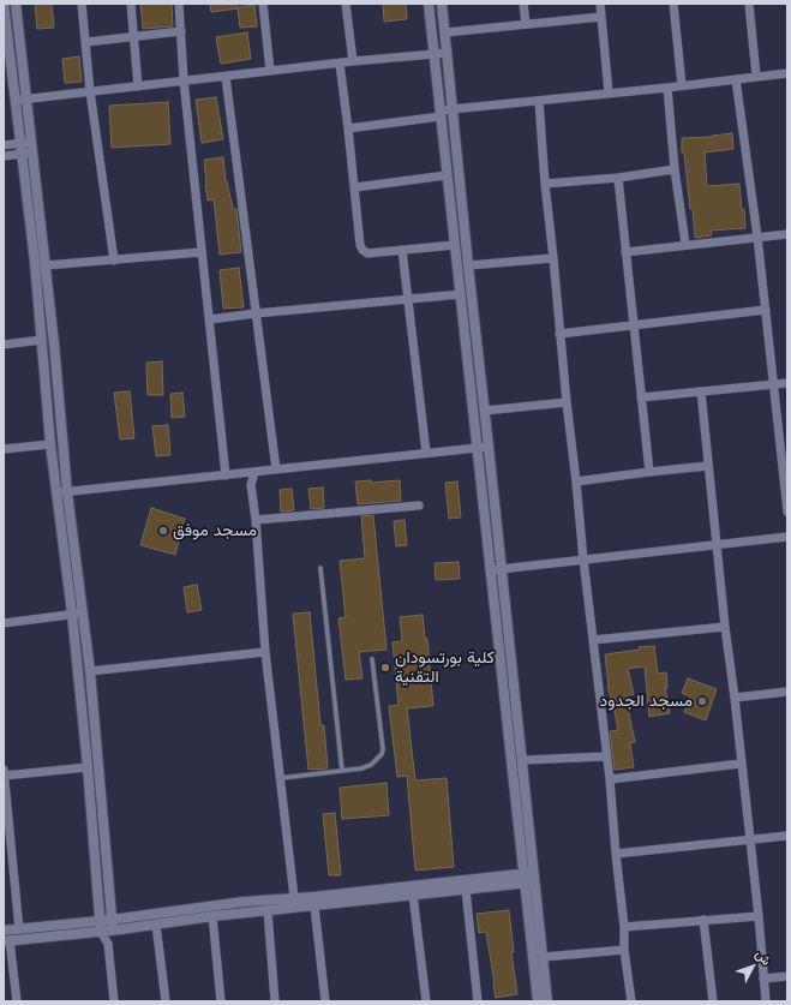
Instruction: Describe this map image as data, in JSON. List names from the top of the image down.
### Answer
{
  "places": ["مسجد موفق", "كلية بورتسودان التقنية", "مسجد الجدود"],
  "north": "top right"
}
